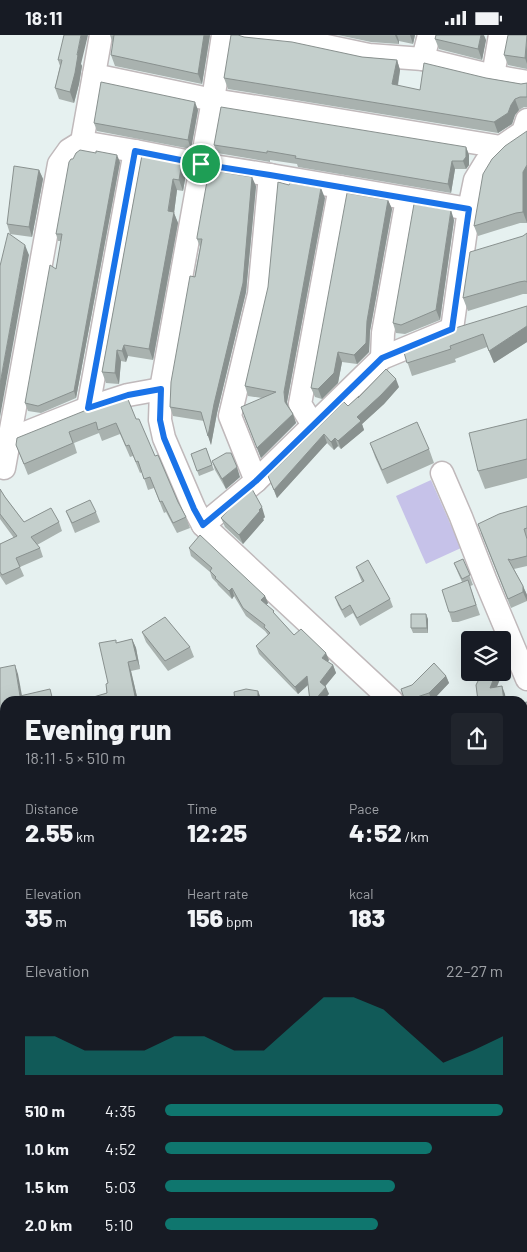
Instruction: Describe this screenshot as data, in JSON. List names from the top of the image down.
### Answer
{
  "page": {
    "status": "18:11",
    "heading": ["Evening run", "18:11 · 5 × 510 m"],
    "stats": [
      ["Distance", "2.55 km"],
      ["Time", "12:25"],
      ["Pace", "4:52 /km"],
      ["Elevation", "35 m"],
      ["Heart rate", "156 bpm"],
      ["kcal", "183"]
    ],
    "chart": ["Elevation", "22–27 m"],
    "list": [
      {
        "name": "510 m",
        "note": "4:35"
      },
      {
        "name": "1.0 km",
        "note": "4:52"
      },
      {
        "name": "1.5 km",
        "note": "5:03"
      },
      {
        "name": "2.0 km",
        "note": "5:10"
      }
    ]
  }
}
